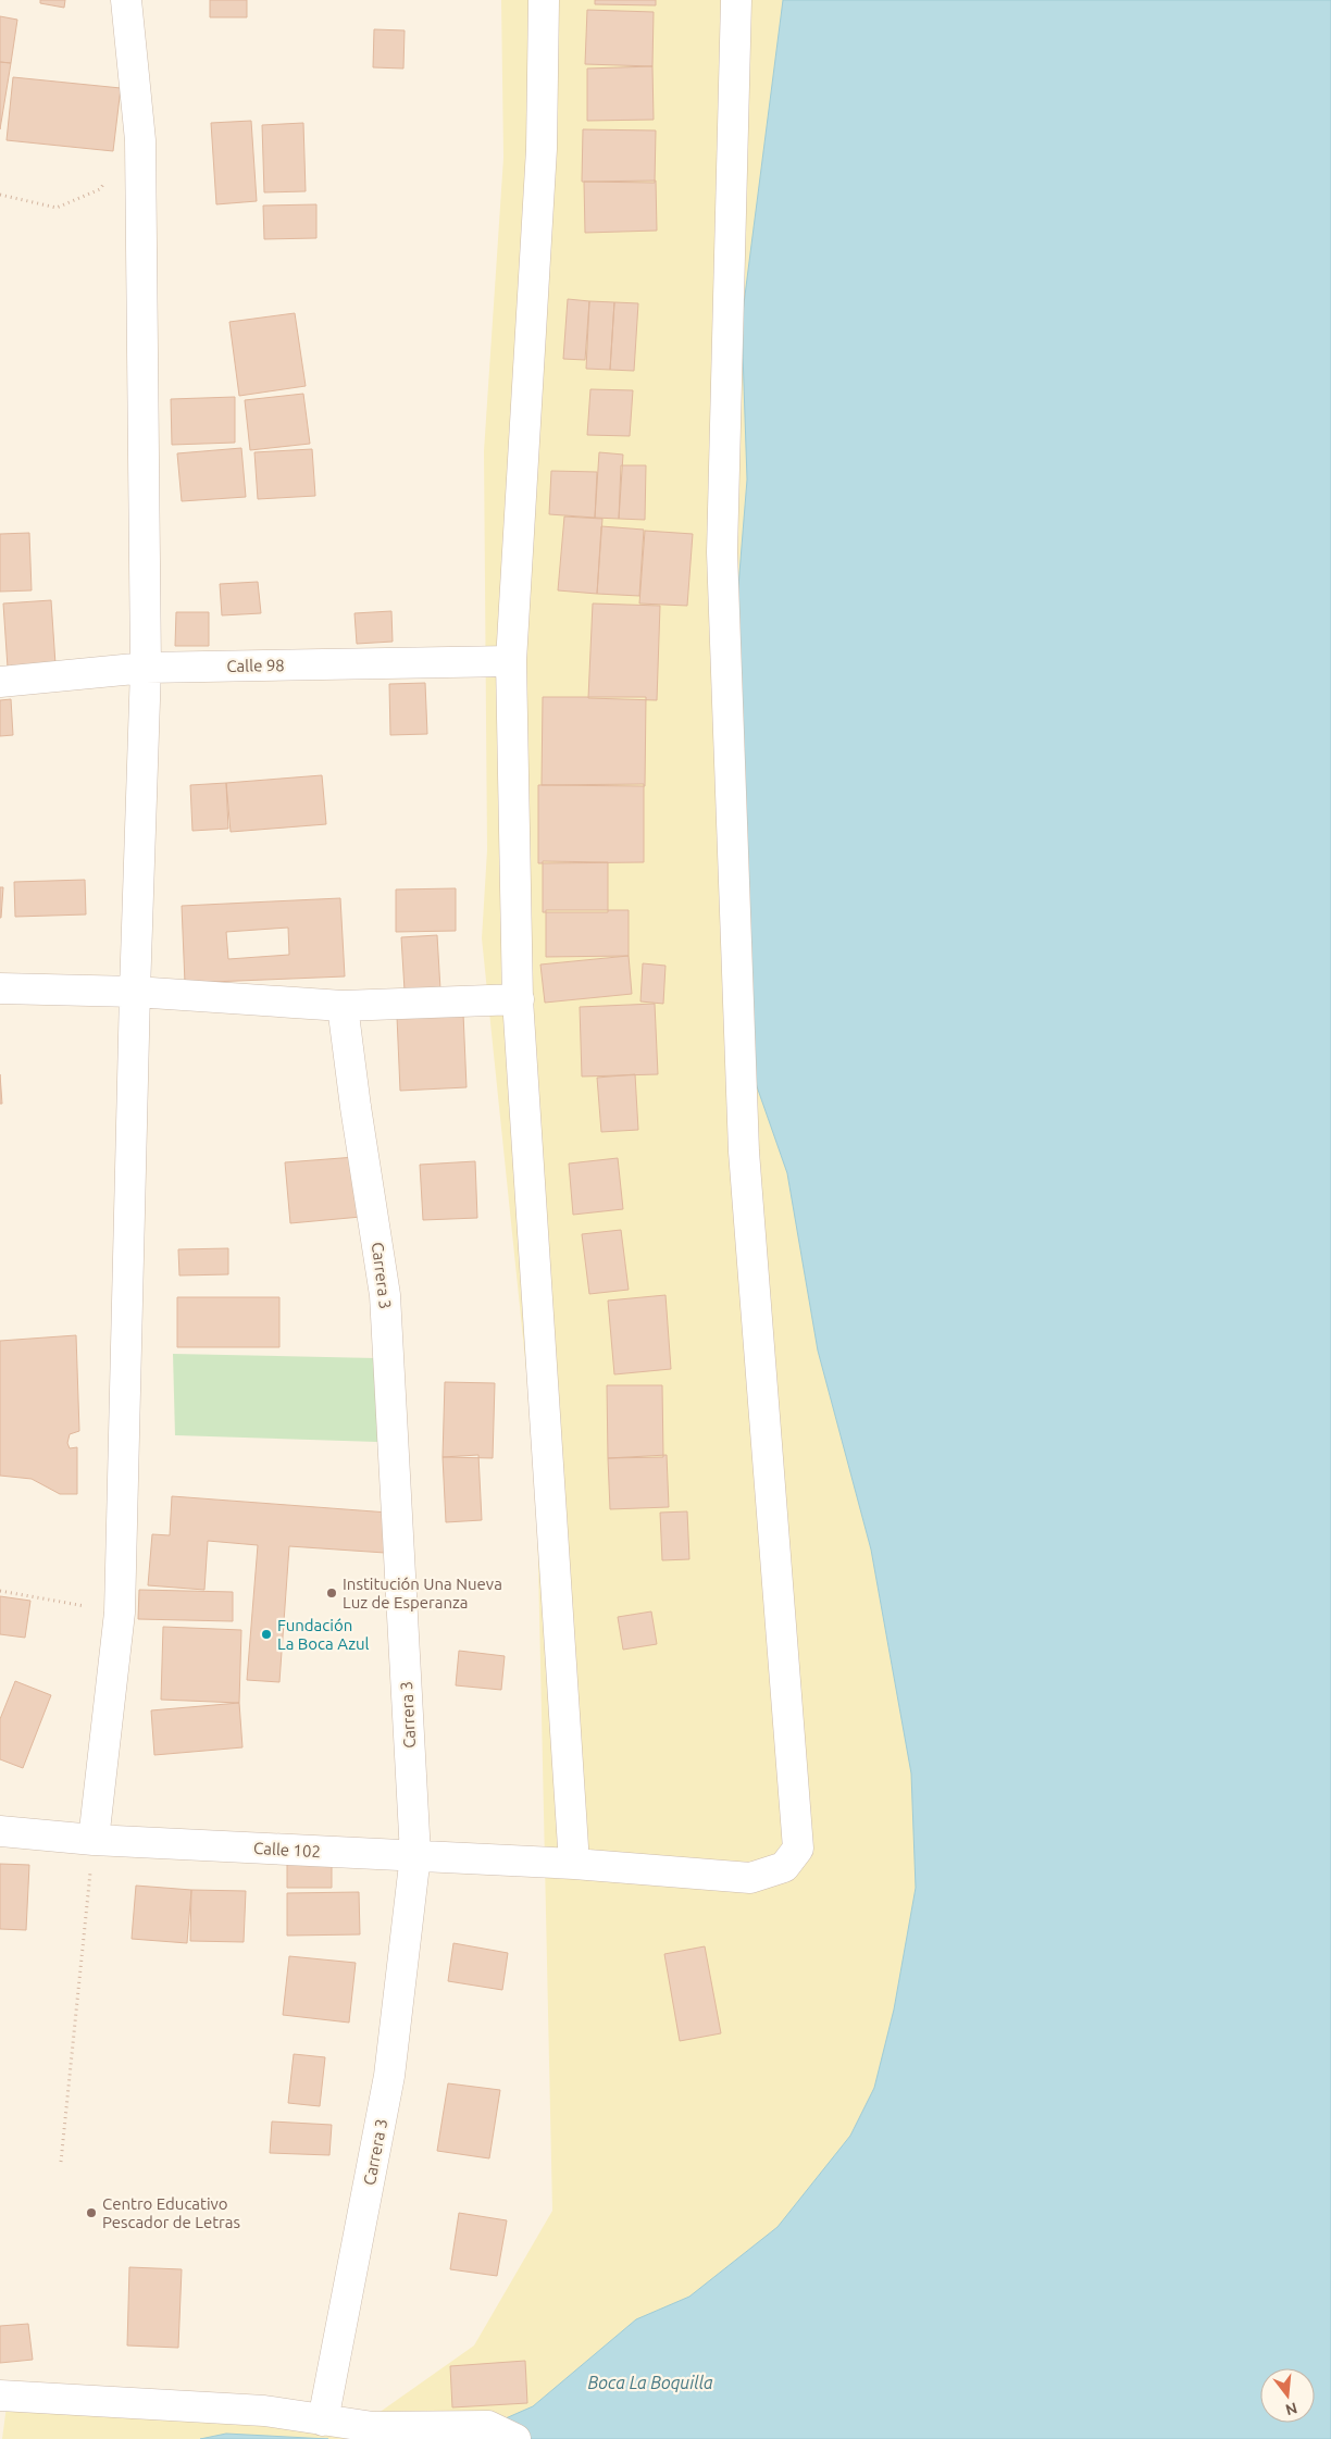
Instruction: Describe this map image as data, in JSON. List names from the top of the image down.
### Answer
{
  "streets": {
    "street": ["Calle 98", "Carrera 3", "Calle 102"]
  },
  "crossings": [
    ["Carrera 3", "Calle 102"]
  ],
  "water": ["Boca La Boquilla"],
  "places": ["Institución Una Nueva Luz de Esperanza", "Fundación La Boca Azul", "Centro Educativo Pescador de Letras"],
  "north": "bottom"
}
